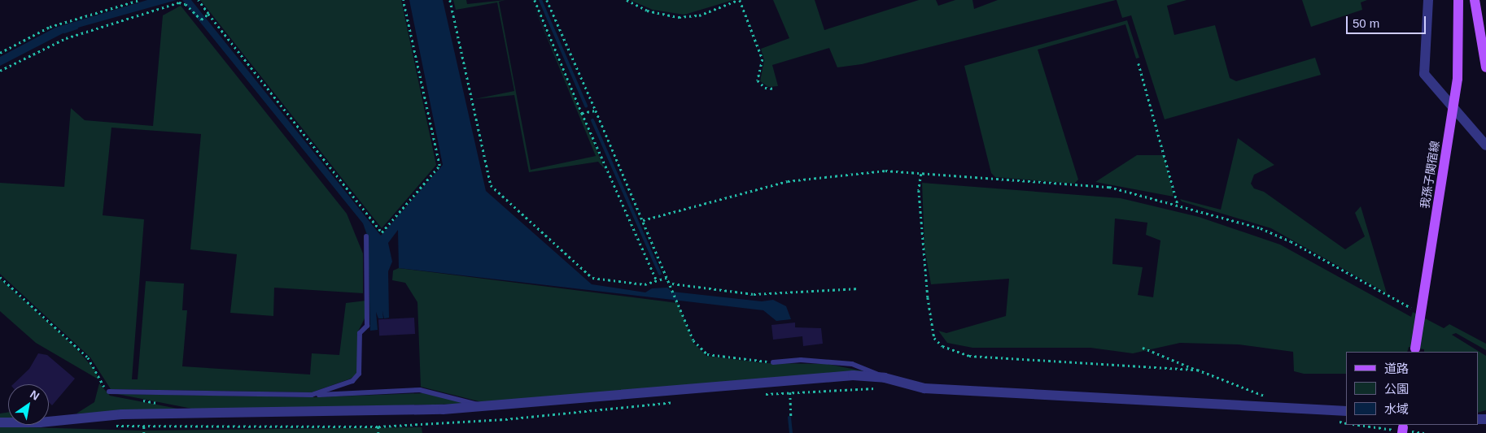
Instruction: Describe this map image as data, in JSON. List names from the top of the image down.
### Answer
{
  "streets": {
    "main road": ["我孫子関宿線"]
  },
  "legend": ["道路", "公園", "水域"],
  "scale_bar": "50 m",
  "north": "top right"
}
